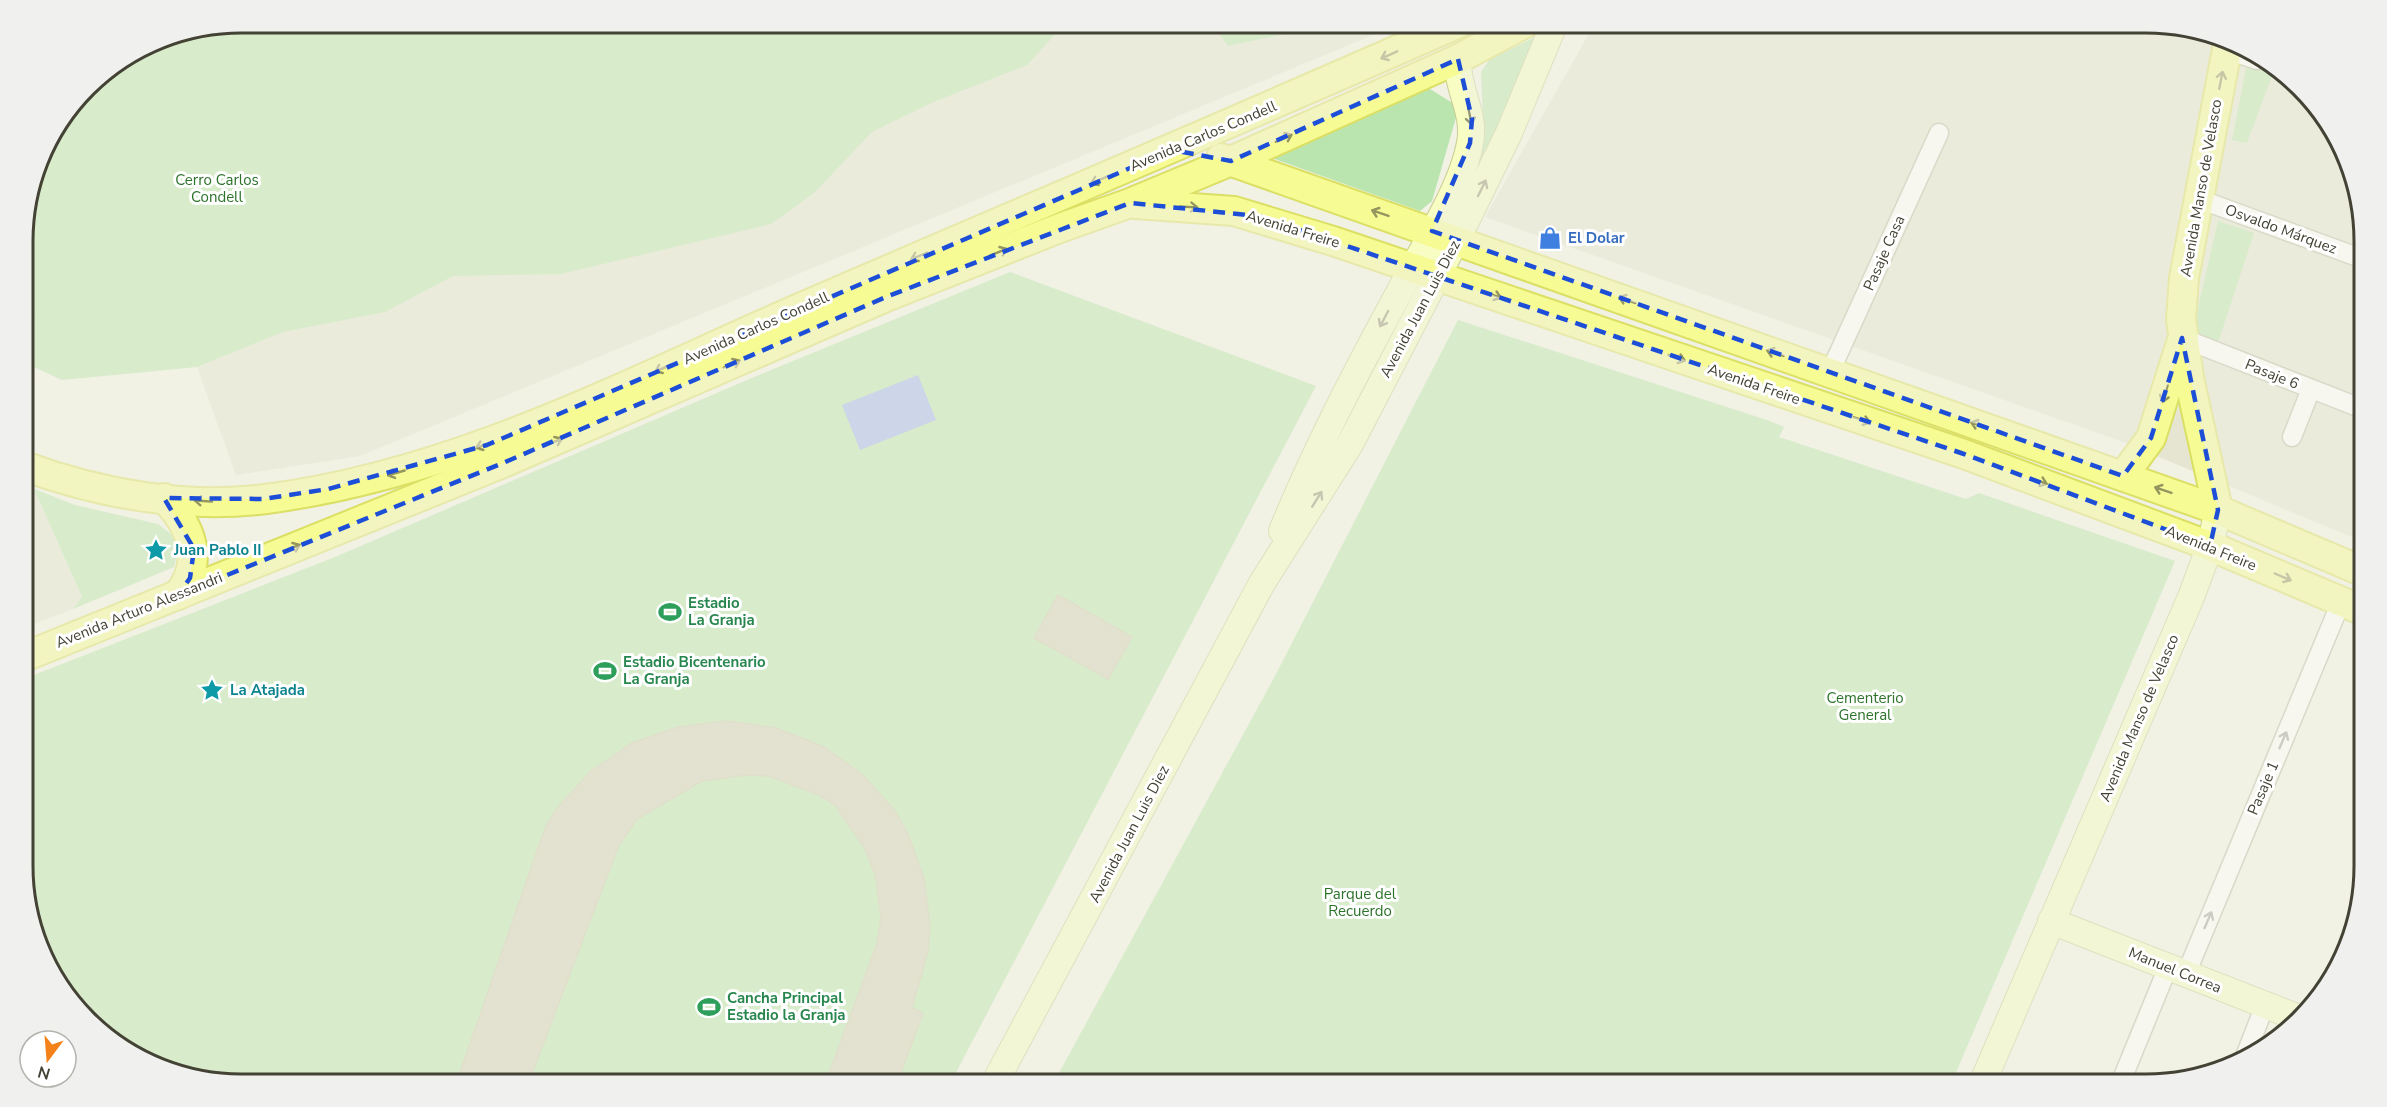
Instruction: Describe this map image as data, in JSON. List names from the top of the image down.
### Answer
{
  "streets": {
    "main road": [
      "Avenida Carlos Condell",
      "Avenida Manso de Velasco",
      "Avenida Freire",
      "Avenida Juan Luis Diez",
      "Avenida Arturo Alessandri",
      "Manuel Correa"
    ],
    "street": [
      "Osvaldo Márquez",
      "Pasaje Casa",
      "Pasaje 6",
      "Pasaje 1"
    ]
  },
  "crossings": [
    ["Avenida Carlos Condell", "Avenida Freire"],
    ["Avenida Carlos Condell", "Avenida Juan Luis Diez"],
    ["Avenida Carlos Condell", "Avenida Arturo Alessandri"],
    ["Avenida Manso de Velasco", "Avenida Freire"],
    ["Avenida Manso de Velasco", "Osvaldo Márquez"],
    ["Avenida Manso de Velasco", "Pasaje 6"],
    ["Avenida Manso de Velasco", "Manuel Correa"],
    ["Avenida Freire", "Avenida Juan Luis Diez"],
    ["Avenida Freire", "Pasaje 1"],
    ["Pasaje 1", "Manuel Correa"]
  ],
  "one_way": ["Avenida Arturo Alessandri", "Pasaje 1"],
  "parks": ["Cerro Carlos Condell", "Cementerio General", "Parque del Recuerdo"],
  "places": {
    "shop": ["El Dolar"],
    "place": ["Juan Pablo II", "La Atajada"],
    "sports": ["Estadio La Granja", "Estadio Bicentenario La Granja", "Cancha Principal Estadio la Granja"]
  },
  "north": "bottom"
}
